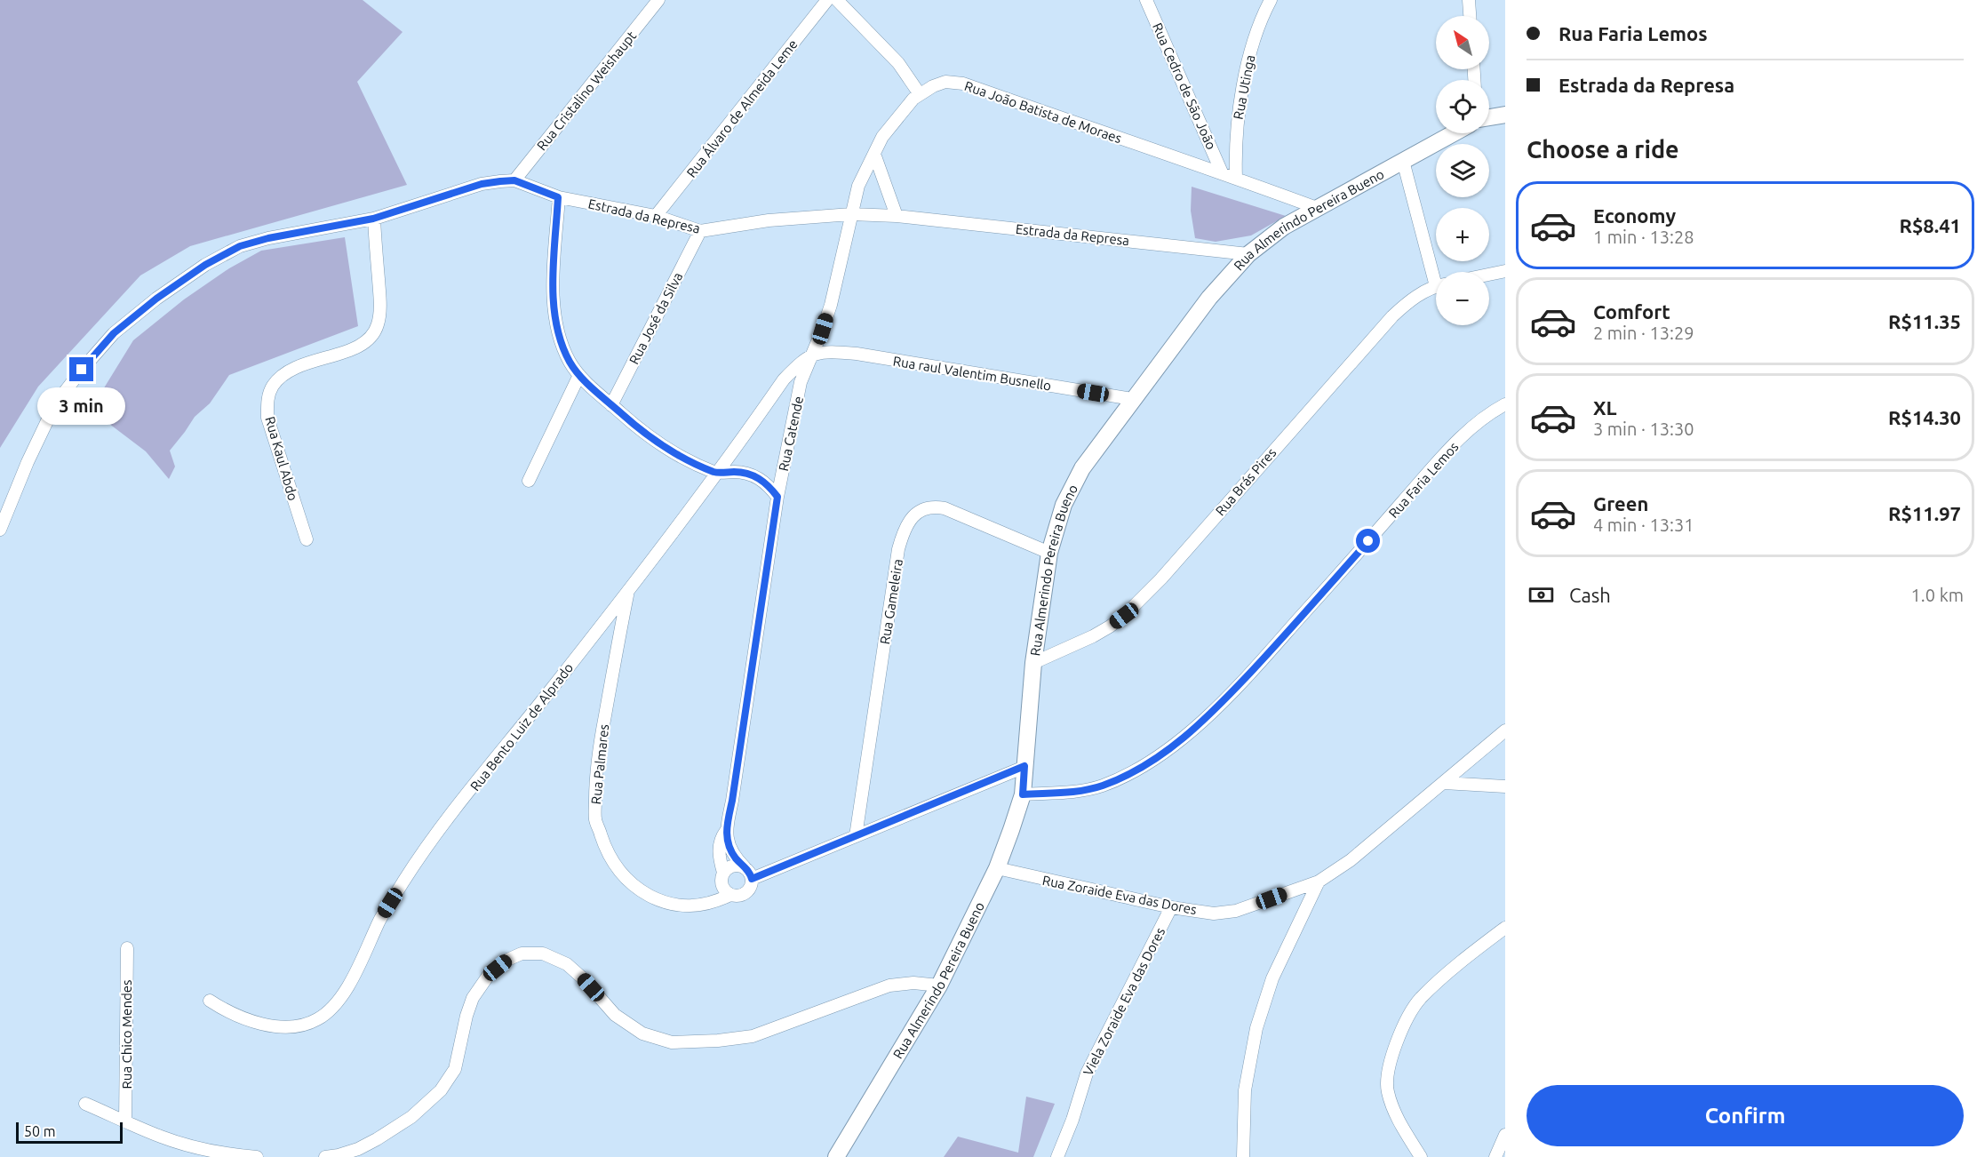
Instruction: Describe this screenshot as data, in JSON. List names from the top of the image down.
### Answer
{
  "streets": {
    "main road": ["Rua Almerindo Pereira Bueno"],
    "street": [
      "Rua Cedro de São João",
      "Rua Utinga",
      "Rua Cristalino Weishaupt",
      "Rua Álvaro de Almeida Leme",
      "Rua João Batista de Moraes",
      "Estrada da Represa",
      "Rua José da Silva",
      "Rua raul Valentim Busnello",
      "Rua Catende",
      "Rua Kaul Abdo",
      "Rua Faria Lemos",
      "Rua Brás Pires",
      "Rua Gameleira",
      "Rua Bento Luiz de Alprado",
      "Rua Palmares",
      "Rua Zoraide Eva das Dores",
      "Viela Zoraide Eva das Dores",
      "Rua Chico Mendes"
    ]
  },
  "crossings": [
    ["Rua Cedro de São João", "Rua João Batista de Moraes"],
    ["Rua Utinga", "Rua João Batista de Moraes"],
    ["Rua Cristalino Weishaupt", "Estrada da Represa"],
    ["Rua Álvaro de Almeida Leme", "Estrada da Represa"],
    ["Rua João Batista de Moraes", "Estrada da Represa"],
    ["Rua João Batista de Moraes", "Rua Almerindo Pereira Bueno"],
    ["Rua João Batista de Moraes", "Rua raul Valentim Busnello"],
    ["Rua João Batista de Moraes", "Rua Catende"],
    ["Rua João Batista de Moraes", "Rua Bento Luiz de Alprado"],
    ["Estrada da Represa", "Rua Almerindo Pereira Bueno"],
    ["Estrada da Represa", "Rua José da Silva"],
    ["Estrada da Represa", "Rua Kaul Abdo"],
    ["Rua Almerindo Pereira Bueno", "Rua raul Valentim Busnello"],
    ["Rua Almerindo Pereira Bueno", "Rua Faria Lemos"],
    ["Rua Almerindo Pereira Bueno", "Rua Brás Pires"],
    ["Rua Almerindo Pereira Bueno", "Rua Gameleira"],
    ["Rua Almerindo Pereira Bueno", "Rua Palmares"],
    ["Rua Almerindo Pereira Bueno", "Rua Zoraide Eva das Dores"],
    ["Rua raul Valentim Busnello", "Rua Catende"],
    ["Rua raul Valentim Busnello", "Rua Bento Luiz de Alprado"],
    ["Rua Catende", "Rua Bento Luiz de Alprado"],
    ["Rua Catende", "Rua Palmares"],
    ["Rua Gameleira", "Rua Palmares"],
    ["Rua Bento Luiz de Alprado", "Rua Palmares"],
    ["Rua Zoraide Eva das Dores", "Viela Zoraide Eva das Dores"]
  ],
  "scale_bar": "50 m",
  "north": "top left",
  "page": {
    "banner": ["Rua Faria Lemos", "Estrada da Represa"],
    "map_buttons": ["+", "−"],
    "heading": "Choose a ride",
    "list": [
      {
        "name": "Economy",
        "note": "1 min · 13:28",
        "value": "R$8.41"
      },
      {
        "name": "Comfort",
        "note": "2 min · 13:29",
        "value": "R$11.35"
      },
      {
        "name": "XL",
        "note": "3 min · 13:30",
        "value": "R$14.30"
      },
      {
        "name": "Green",
        "note": "4 min · 13:31",
        "value": "R$11.97"
      }
    ],
    "bubble": "3 min",
    "pay": ["Cash", "1.0 km"],
    "buttons": "Confirm",
    "scale": "50 m"
  }
}
